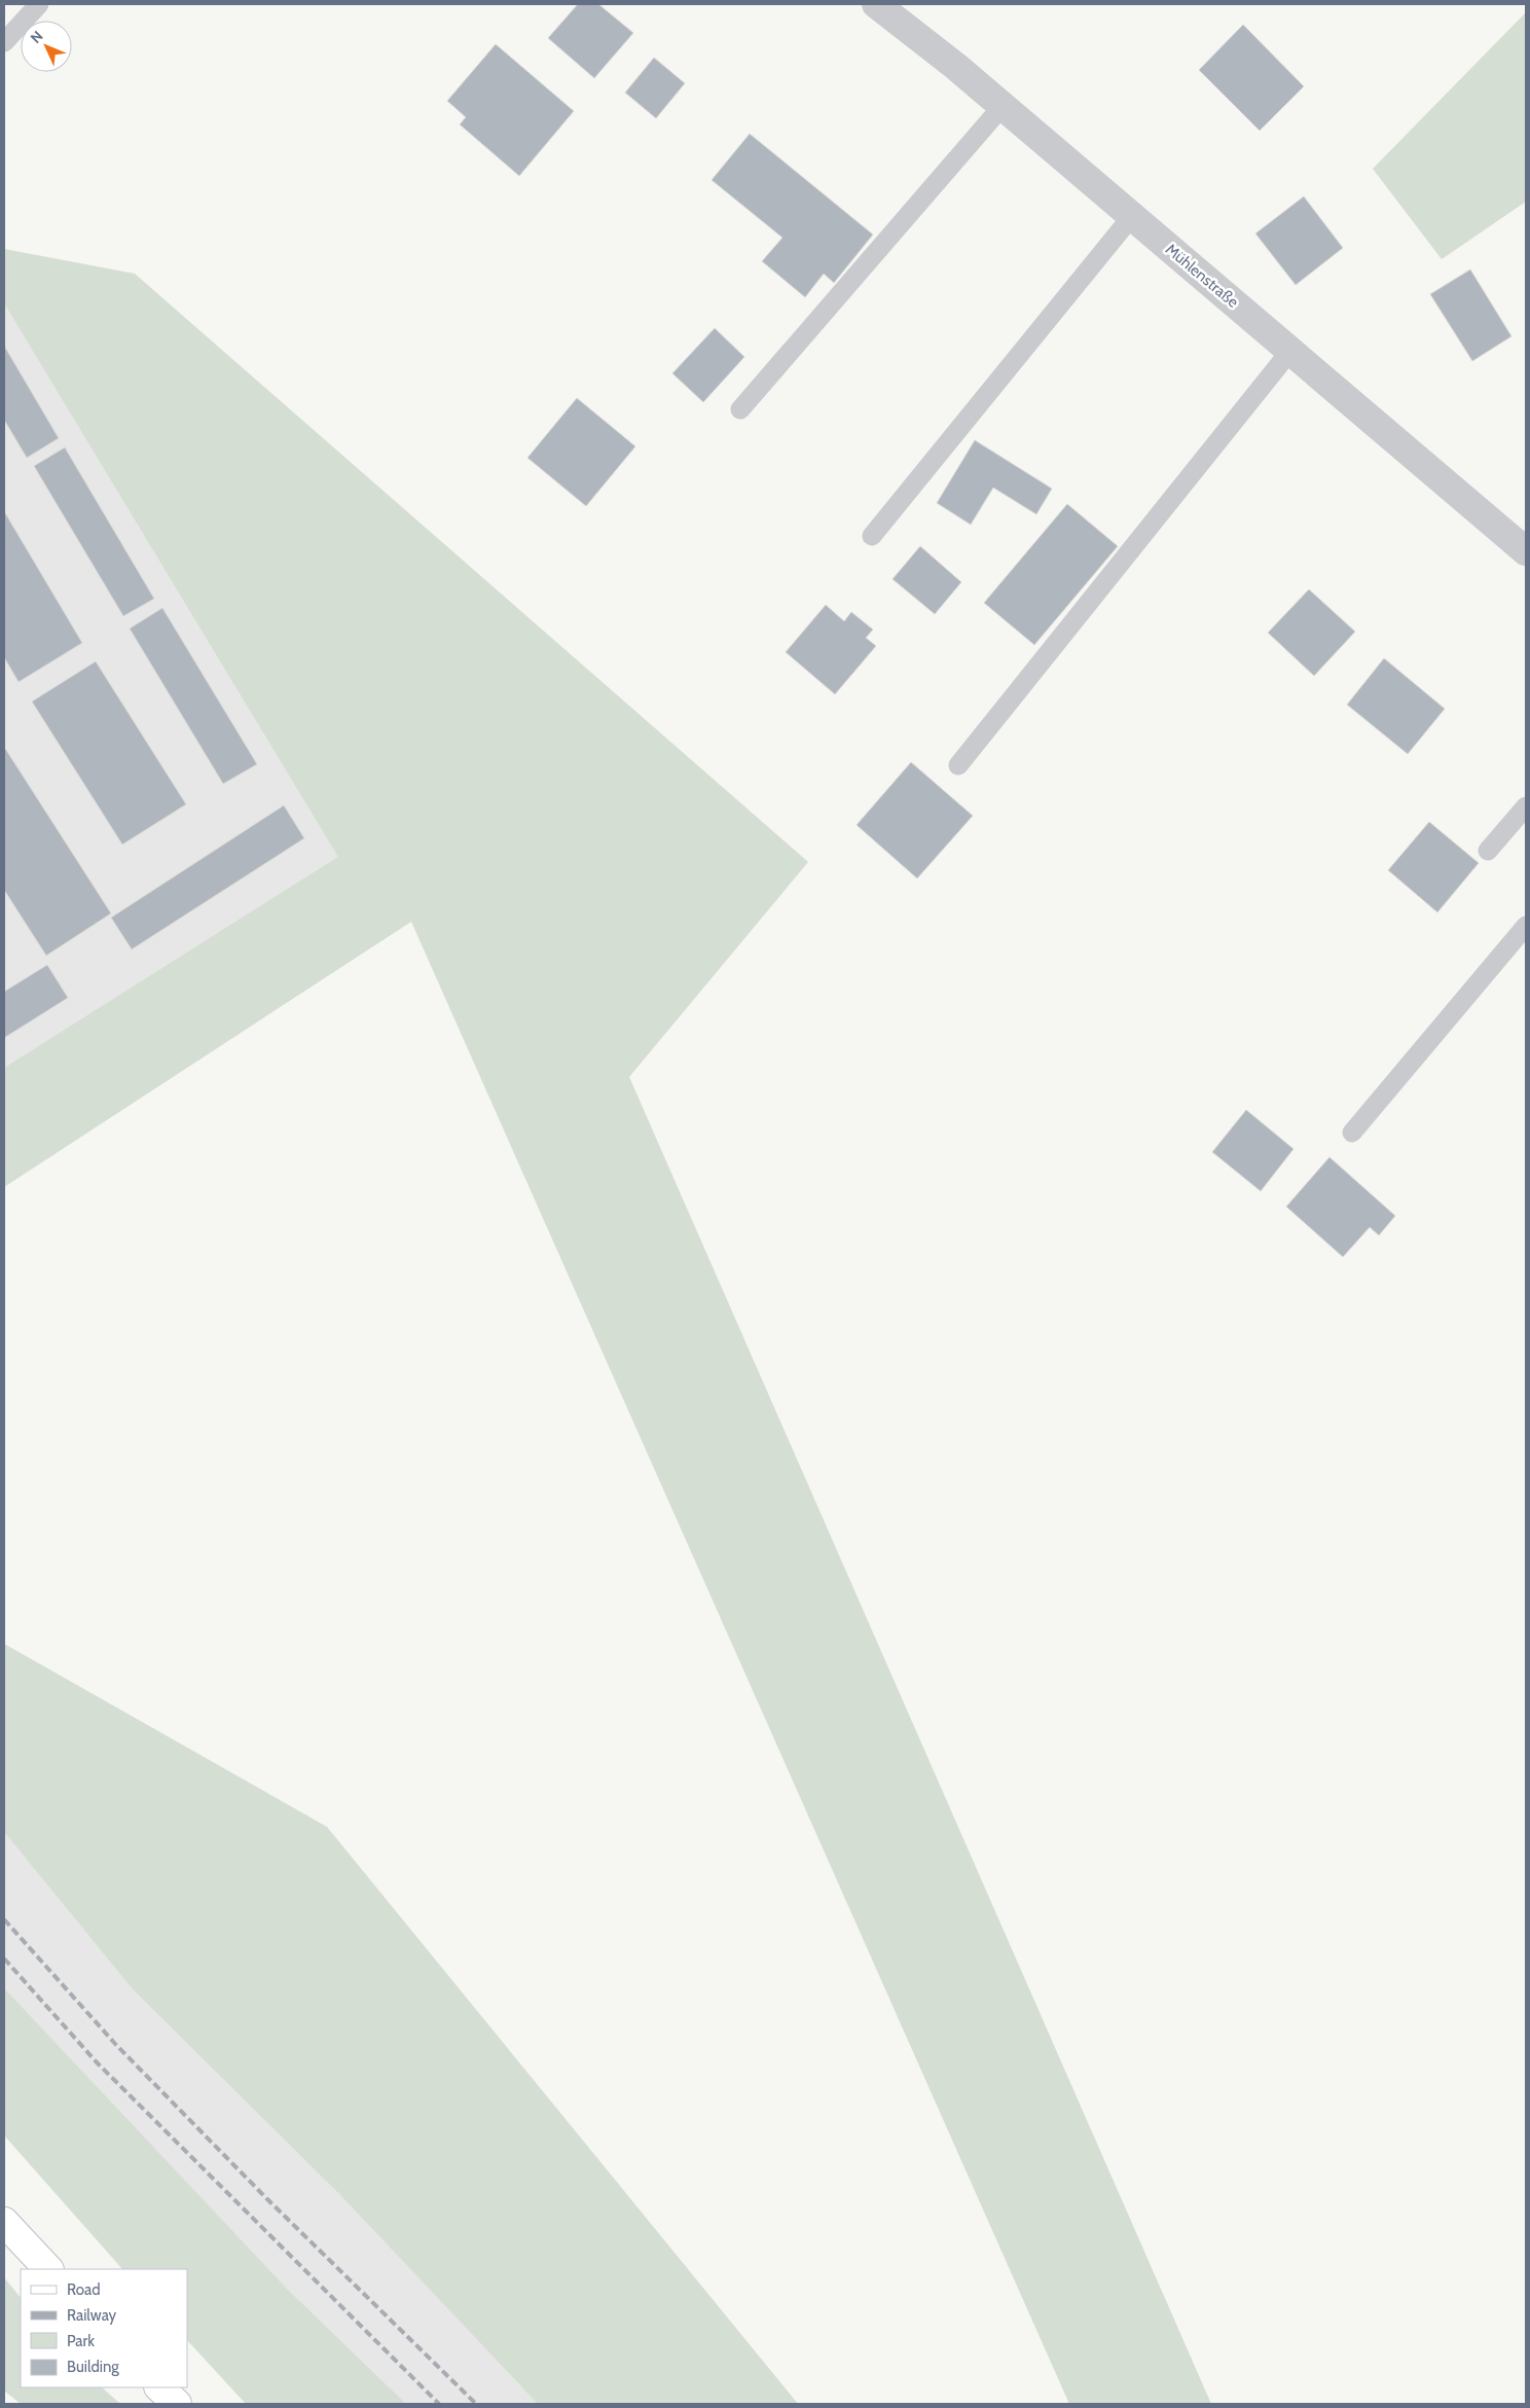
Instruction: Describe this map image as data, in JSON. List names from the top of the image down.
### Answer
{
  "streets": {
    "street": ["Mühlenstraße"]
  },
  "legend": [
    "Road",
    "Railway",
    "Park",
    "Building"
  ],
  "north": "top left"
}
